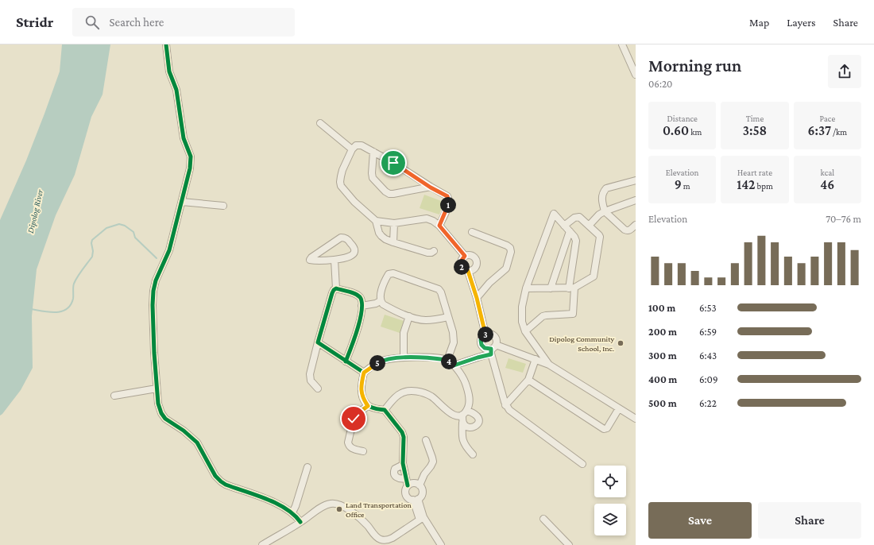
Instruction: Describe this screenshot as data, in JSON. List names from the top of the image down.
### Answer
{
  "water": ["Dipolog River"],
  "places": ["Dipolog Community School, Inc.", "Land Transportation Office"],
  "page": {
    "header": "Stridr",
    "search": "Search here",
    "nav": ["Map", "Layers", "Share"],
    "heading": ["Morning run", "06:20"],
    "stats": [
      ["Distance", "0.60 km"],
      ["Time", "3:58"],
      ["Pace", "6:37 /km"],
      ["Elevation", "9 m"],
      ["Heart rate", "142 bpm"],
      ["kcal", "46"]
    ],
    "pins": [
      "1",
      "2",
      "3",
      "4",
      "5"
    ],
    "chart": ["Elevation", "70–76 m"],
    "list": [
      {
        "name": "100 m",
        "note": "6:53"
      },
      {
        "name": "200 m",
        "note": "6:59"
      },
      {
        "name": "300 m",
        "note": "6:43"
      },
      {
        "name": "400 m",
        "note": "6:09"
      },
      {
        "name": "500 m",
        "note": "6:22"
      }
    ],
    "buttons": ["Save", "Share"]
  }
}
